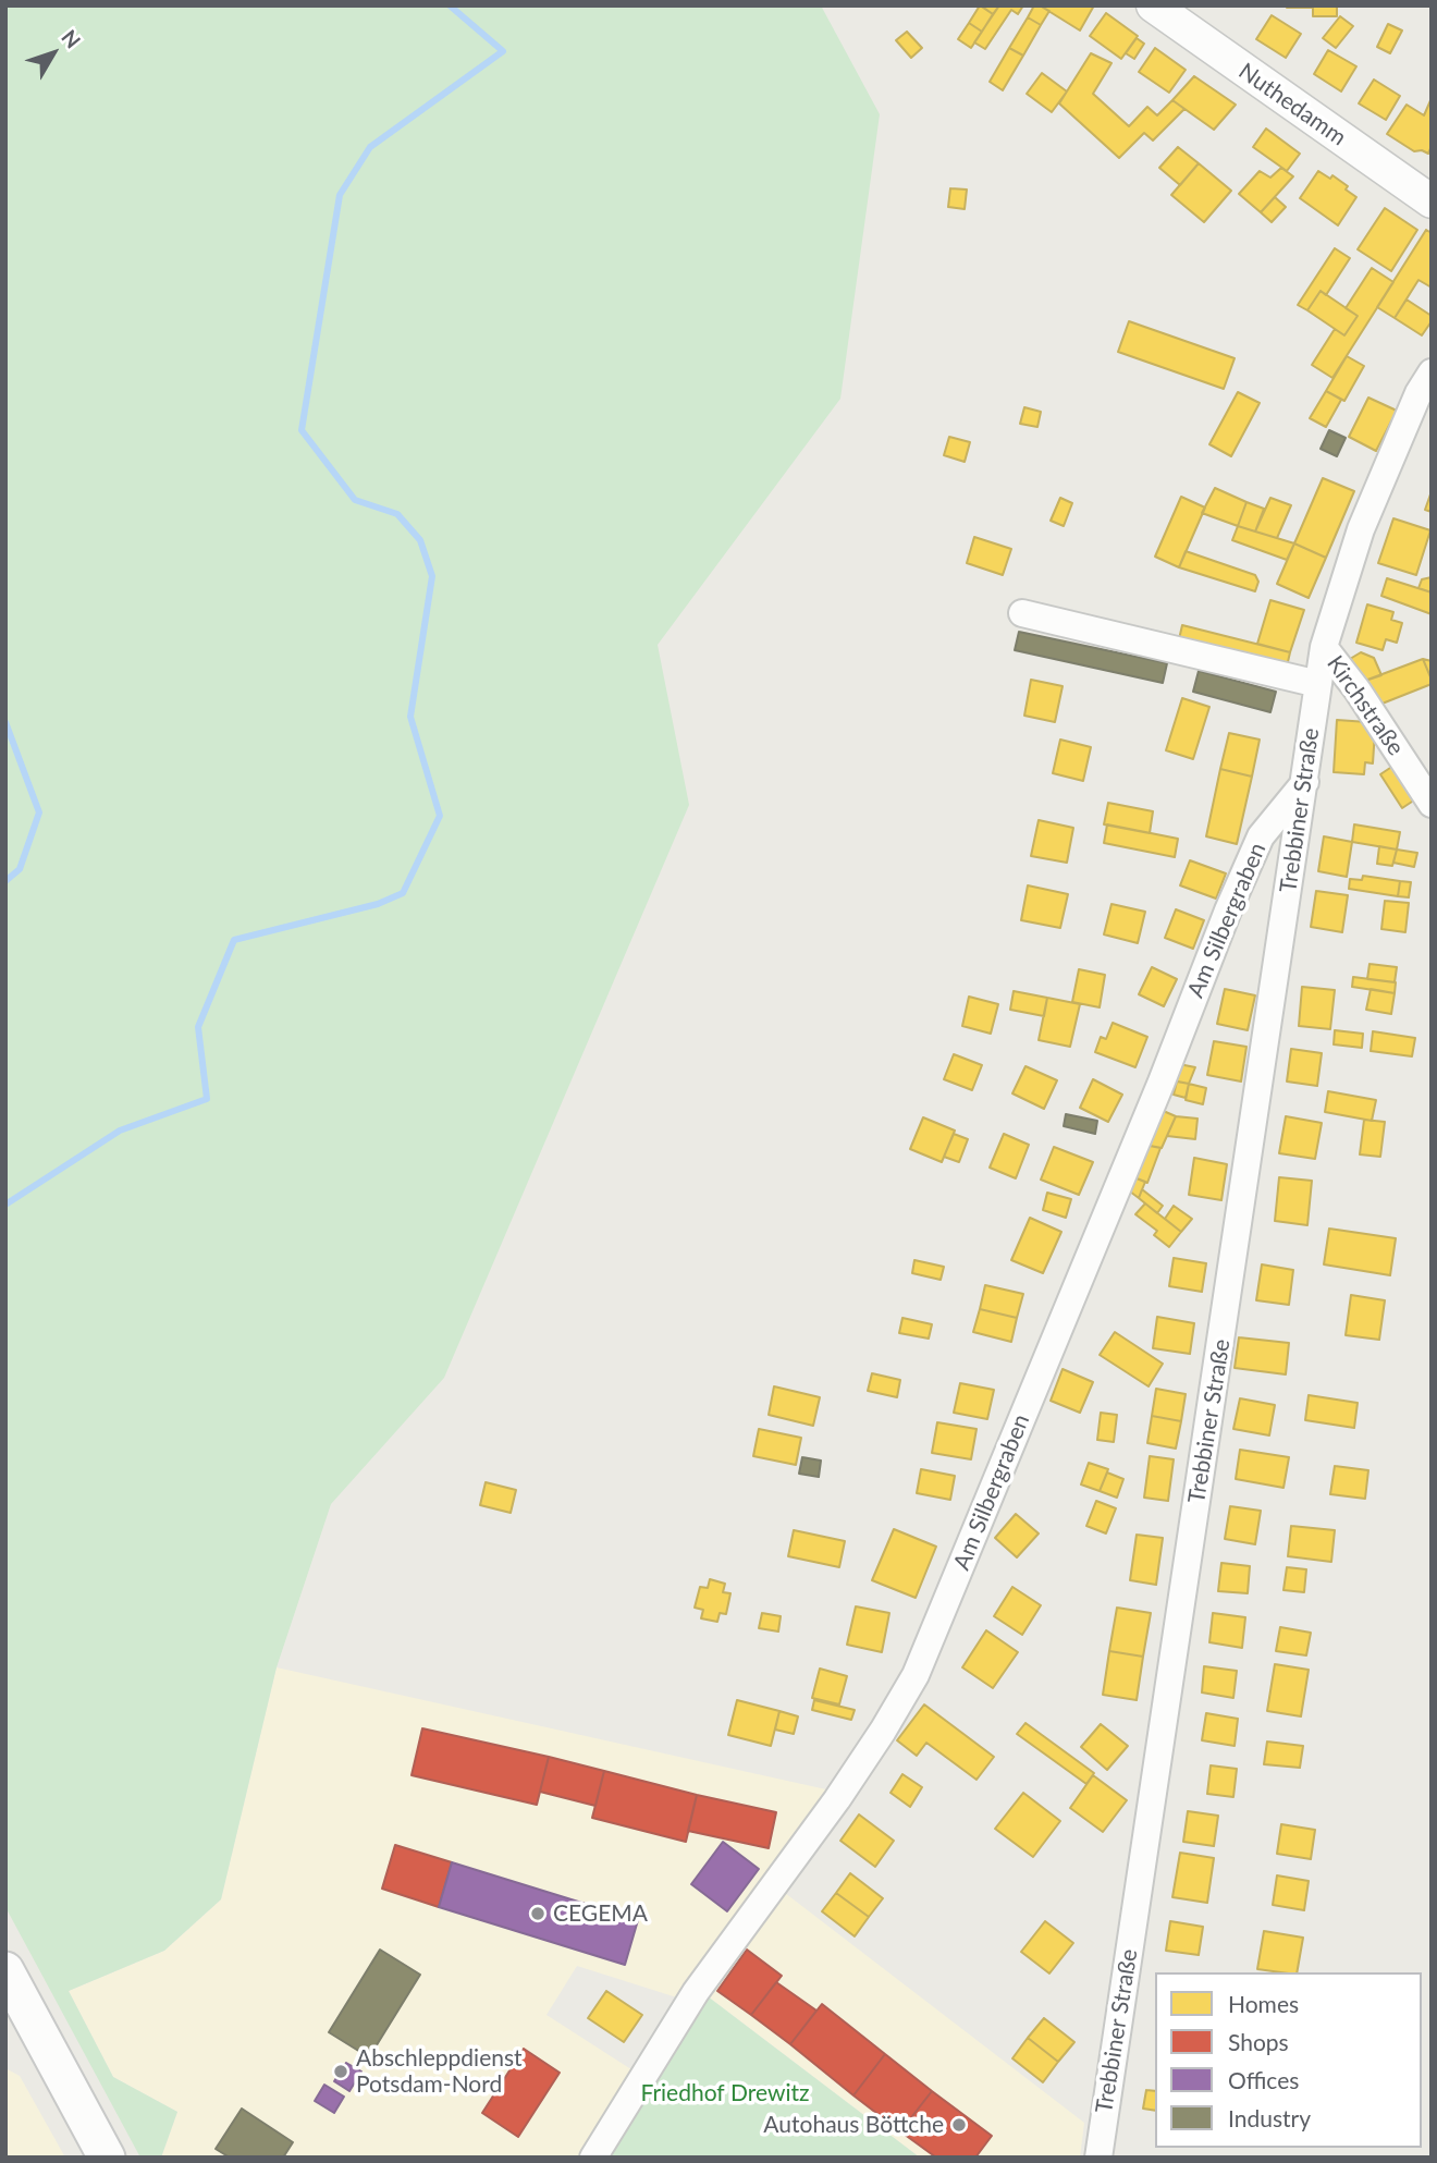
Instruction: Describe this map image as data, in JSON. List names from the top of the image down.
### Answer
{
  "streets": {
    "street": [
      "Nuthedamm",
      "Kirchstraße",
      "Trebbiner Straße",
      "Am Silbergraben"
    ]
  },
  "crossings": [
    ["Kirchstraße", "Trebbiner Straße"],
    ["Trebbiner Straße", "Am Silbergraben"]
  ],
  "parks": ["Friedhof Drewitz"],
  "places": ["CEGEMA", "Abschleppdienst Potsdam-Nord", "Autohaus Böttche"],
  "legend": [
    "Homes",
    "Shops",
    "Offices",
    "Industry"
  ],
  "north": "top right"
}
